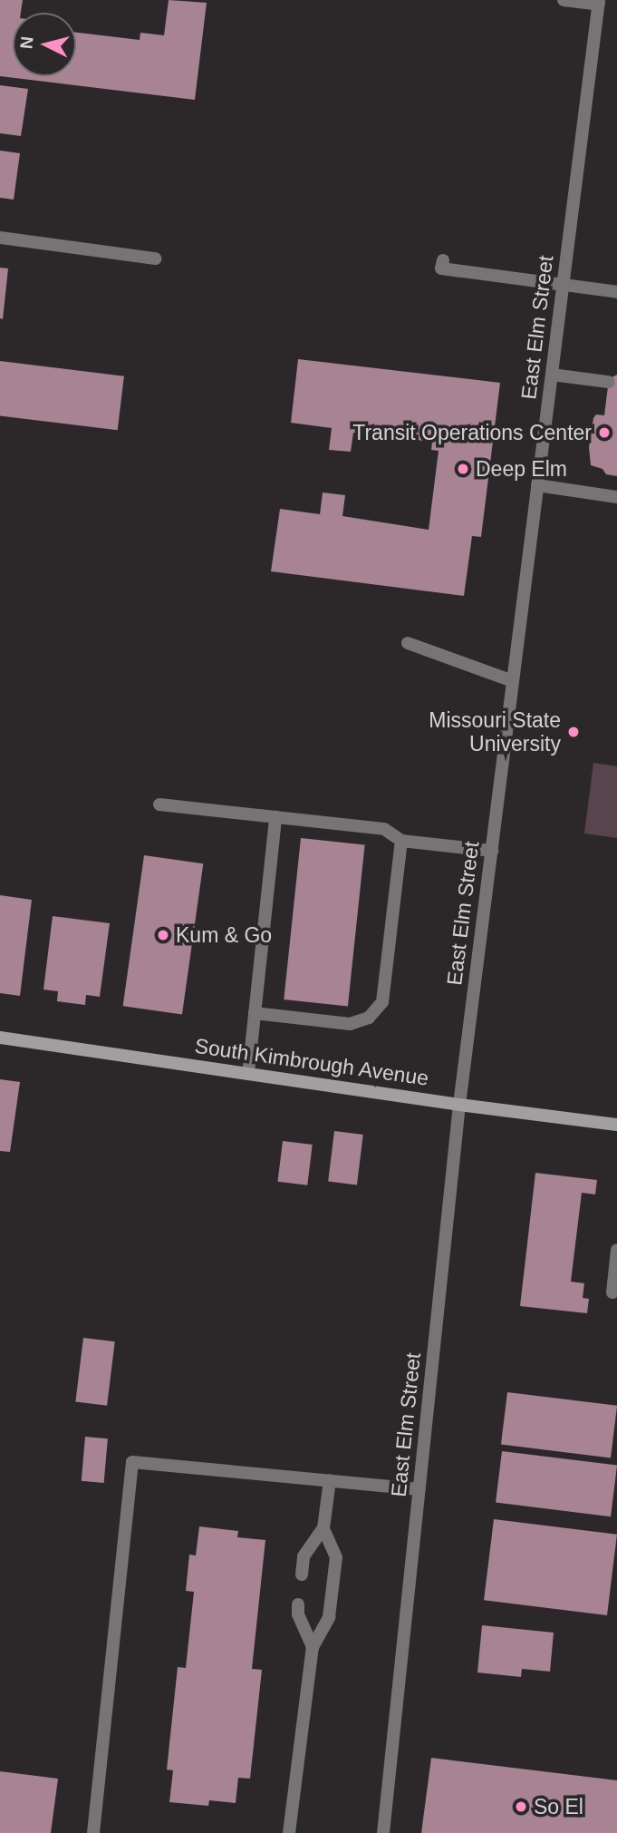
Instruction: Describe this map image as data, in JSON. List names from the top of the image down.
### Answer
{
  "streets": {
    "main road": ["South Kimbrough Avenue"],
    "street": ["East Elm Street"]
  },
  "crossings": [
    ["East Elm Street", "South Kimbrough Avenue"]
  ],
  "places": [
    "Transit Operations Center",
    "Deep Elm",
    "Missouri State University",
    "Kum & Go",
    "So El"
  ],
  "north": "left"
}
